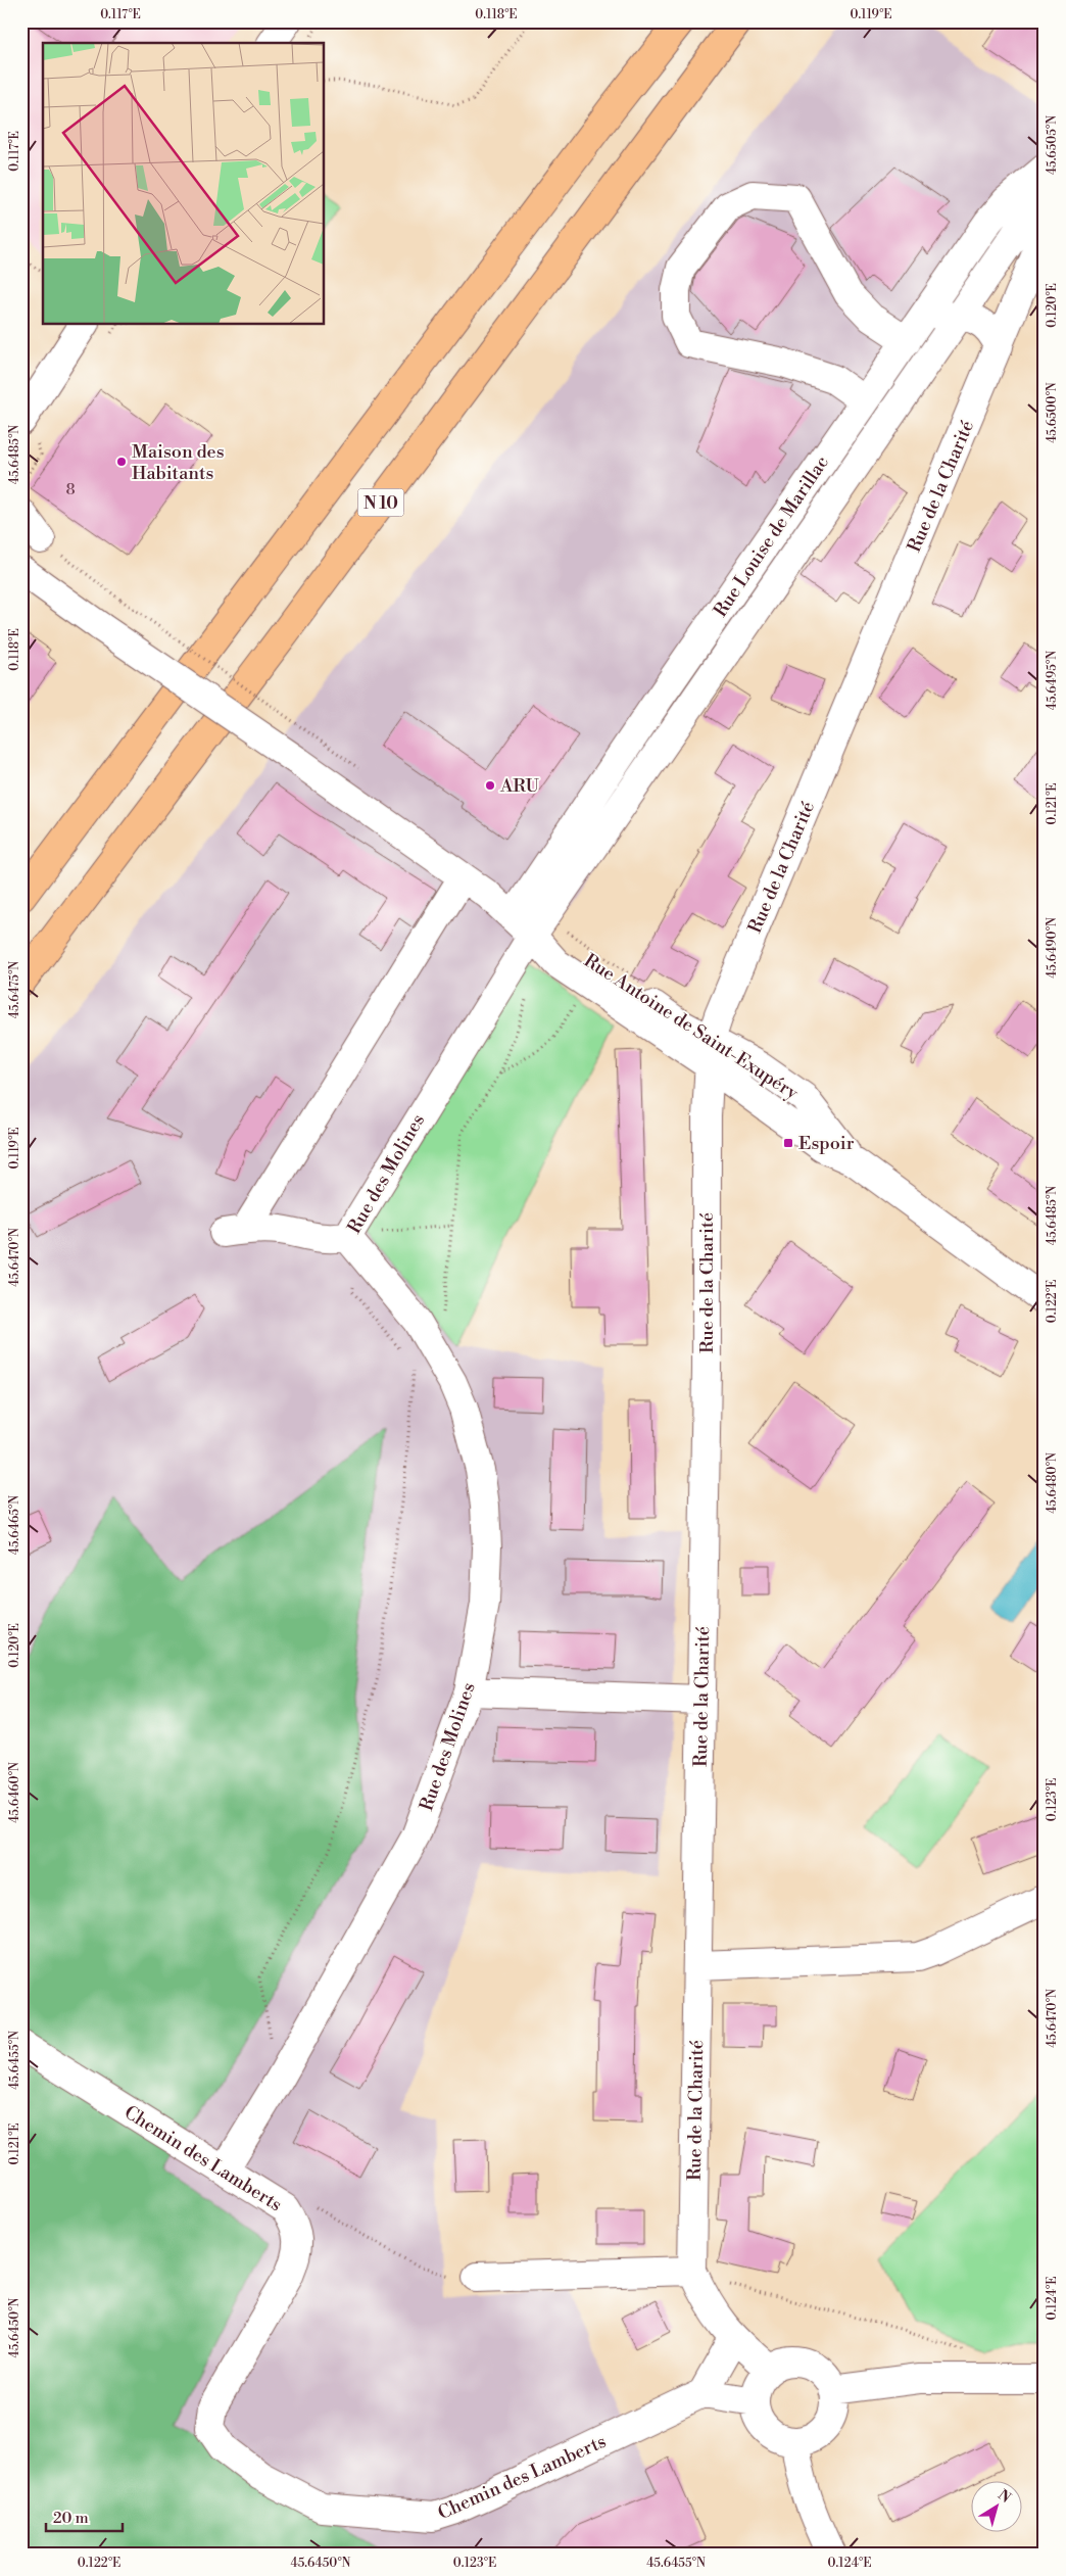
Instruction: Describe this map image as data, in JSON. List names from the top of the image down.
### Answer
{
  "streets": {
    "highway": ["N 10"],
    "street": [
      "Rue de la Charité",
      "Rue Louise de Marillac",
      "Rue Antoine de Saint-Exupéry",
      "Rue des Molines",
      "Chemin des Lamberts"
    ]
  },
  "crossings": [
    ["Rue de la Charité", "Rue Antoine de Saint-Exupéry"],
    ["Rue Louise de Marillac", "Rue Antoine de Saint-Exupéry"],
    ["Rue Louise de Marillac", "Rue des Molines"],
    ["Rue Antoine de Saint-Exupéry", "Rue des Molines"],
    ["Rue des Molines", "Chemin des Lamberts"]
  ],
  "places": {
    "other": ["Maison des Habitants", "ARU"],
    "transit": ["Espoir"]
  },
  "house_numbers": ["8"],
  "scale_bar": "20 m",
  "north": "top right",
  "coordinates": [
    "0.117°E",
    "0.118°E",
    "0.119°E",
    "45.6505°N",
    "0.120°E",
    "45.6500°N",
    "45.6485°N",
    "45.6495°N",
    "0.121°E",
    "45.6490°N",
    "45.6475°N",
    "45.6470°N",
    "0.122°E",
    "45.6480°N",
    "45.6465°N",
    "45.6460°N",
    "0.123°E",
    "45.6455°N",
    "0.124°E",
    "45.6450°N"
  ]
}
